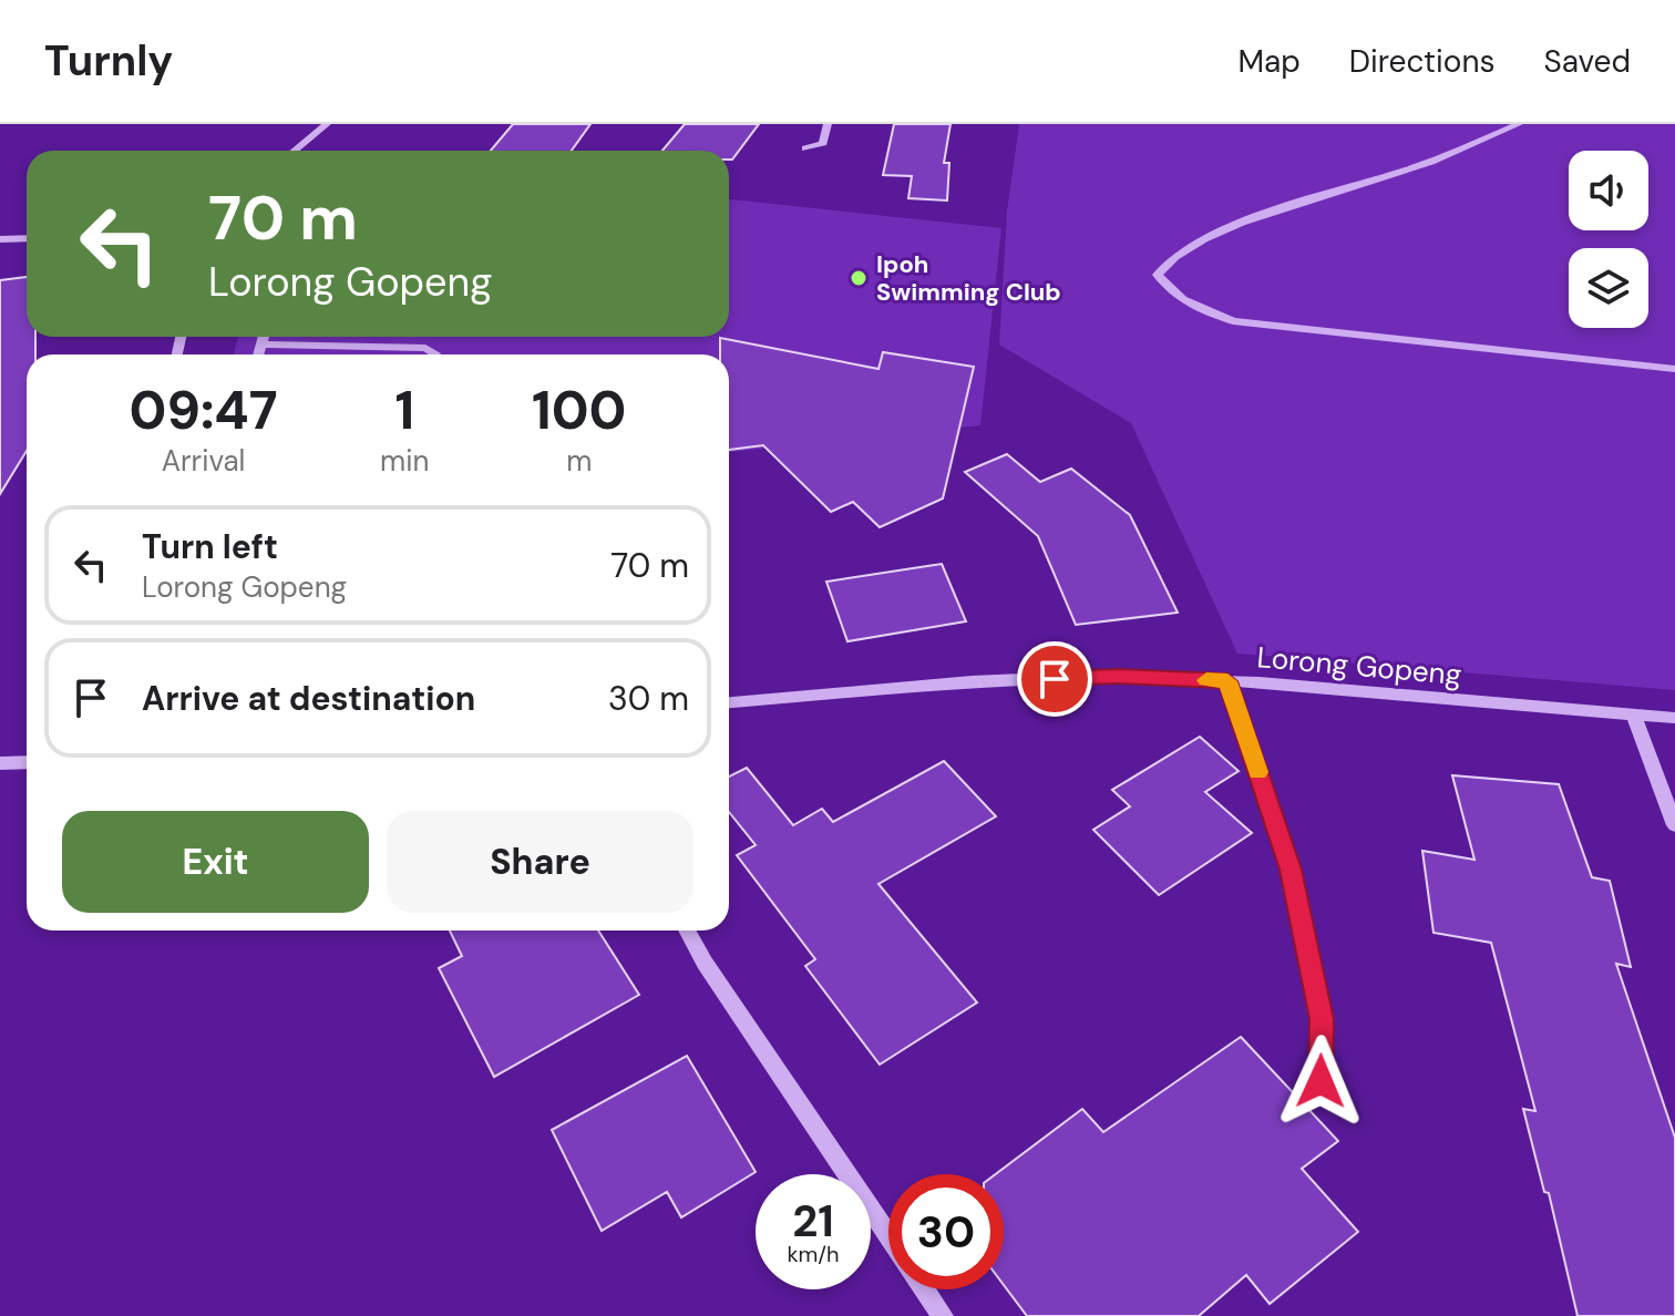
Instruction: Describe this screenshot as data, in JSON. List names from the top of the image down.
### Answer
{
  "streets": {
    "street": ["Lorong Gopeng"]
  },
  "places": ["Ipoh Swimming Club"],
  "page": {
    "header": "Turnly",
    "nav": ["Map", "Directions", "Saved"],
    "turn": ["70 m", "Lorong Gopeng"],
    "eta": [
      "09:47",
      "Arrival",
      "1",
      "min",
      "100",
      "m"
    ],
    "list": [
      {
        "name": "Turn left",
        "note": "Lorong Gopeng",
        "value": "70 m"
      },
      {
        "name": "Arrive at destination",
        "value": "30 m"
      }
    ],
    "buttons": ["Exit", "Share"],
    "speed": "21 km/h",
    "limit": "30"
  }
}
